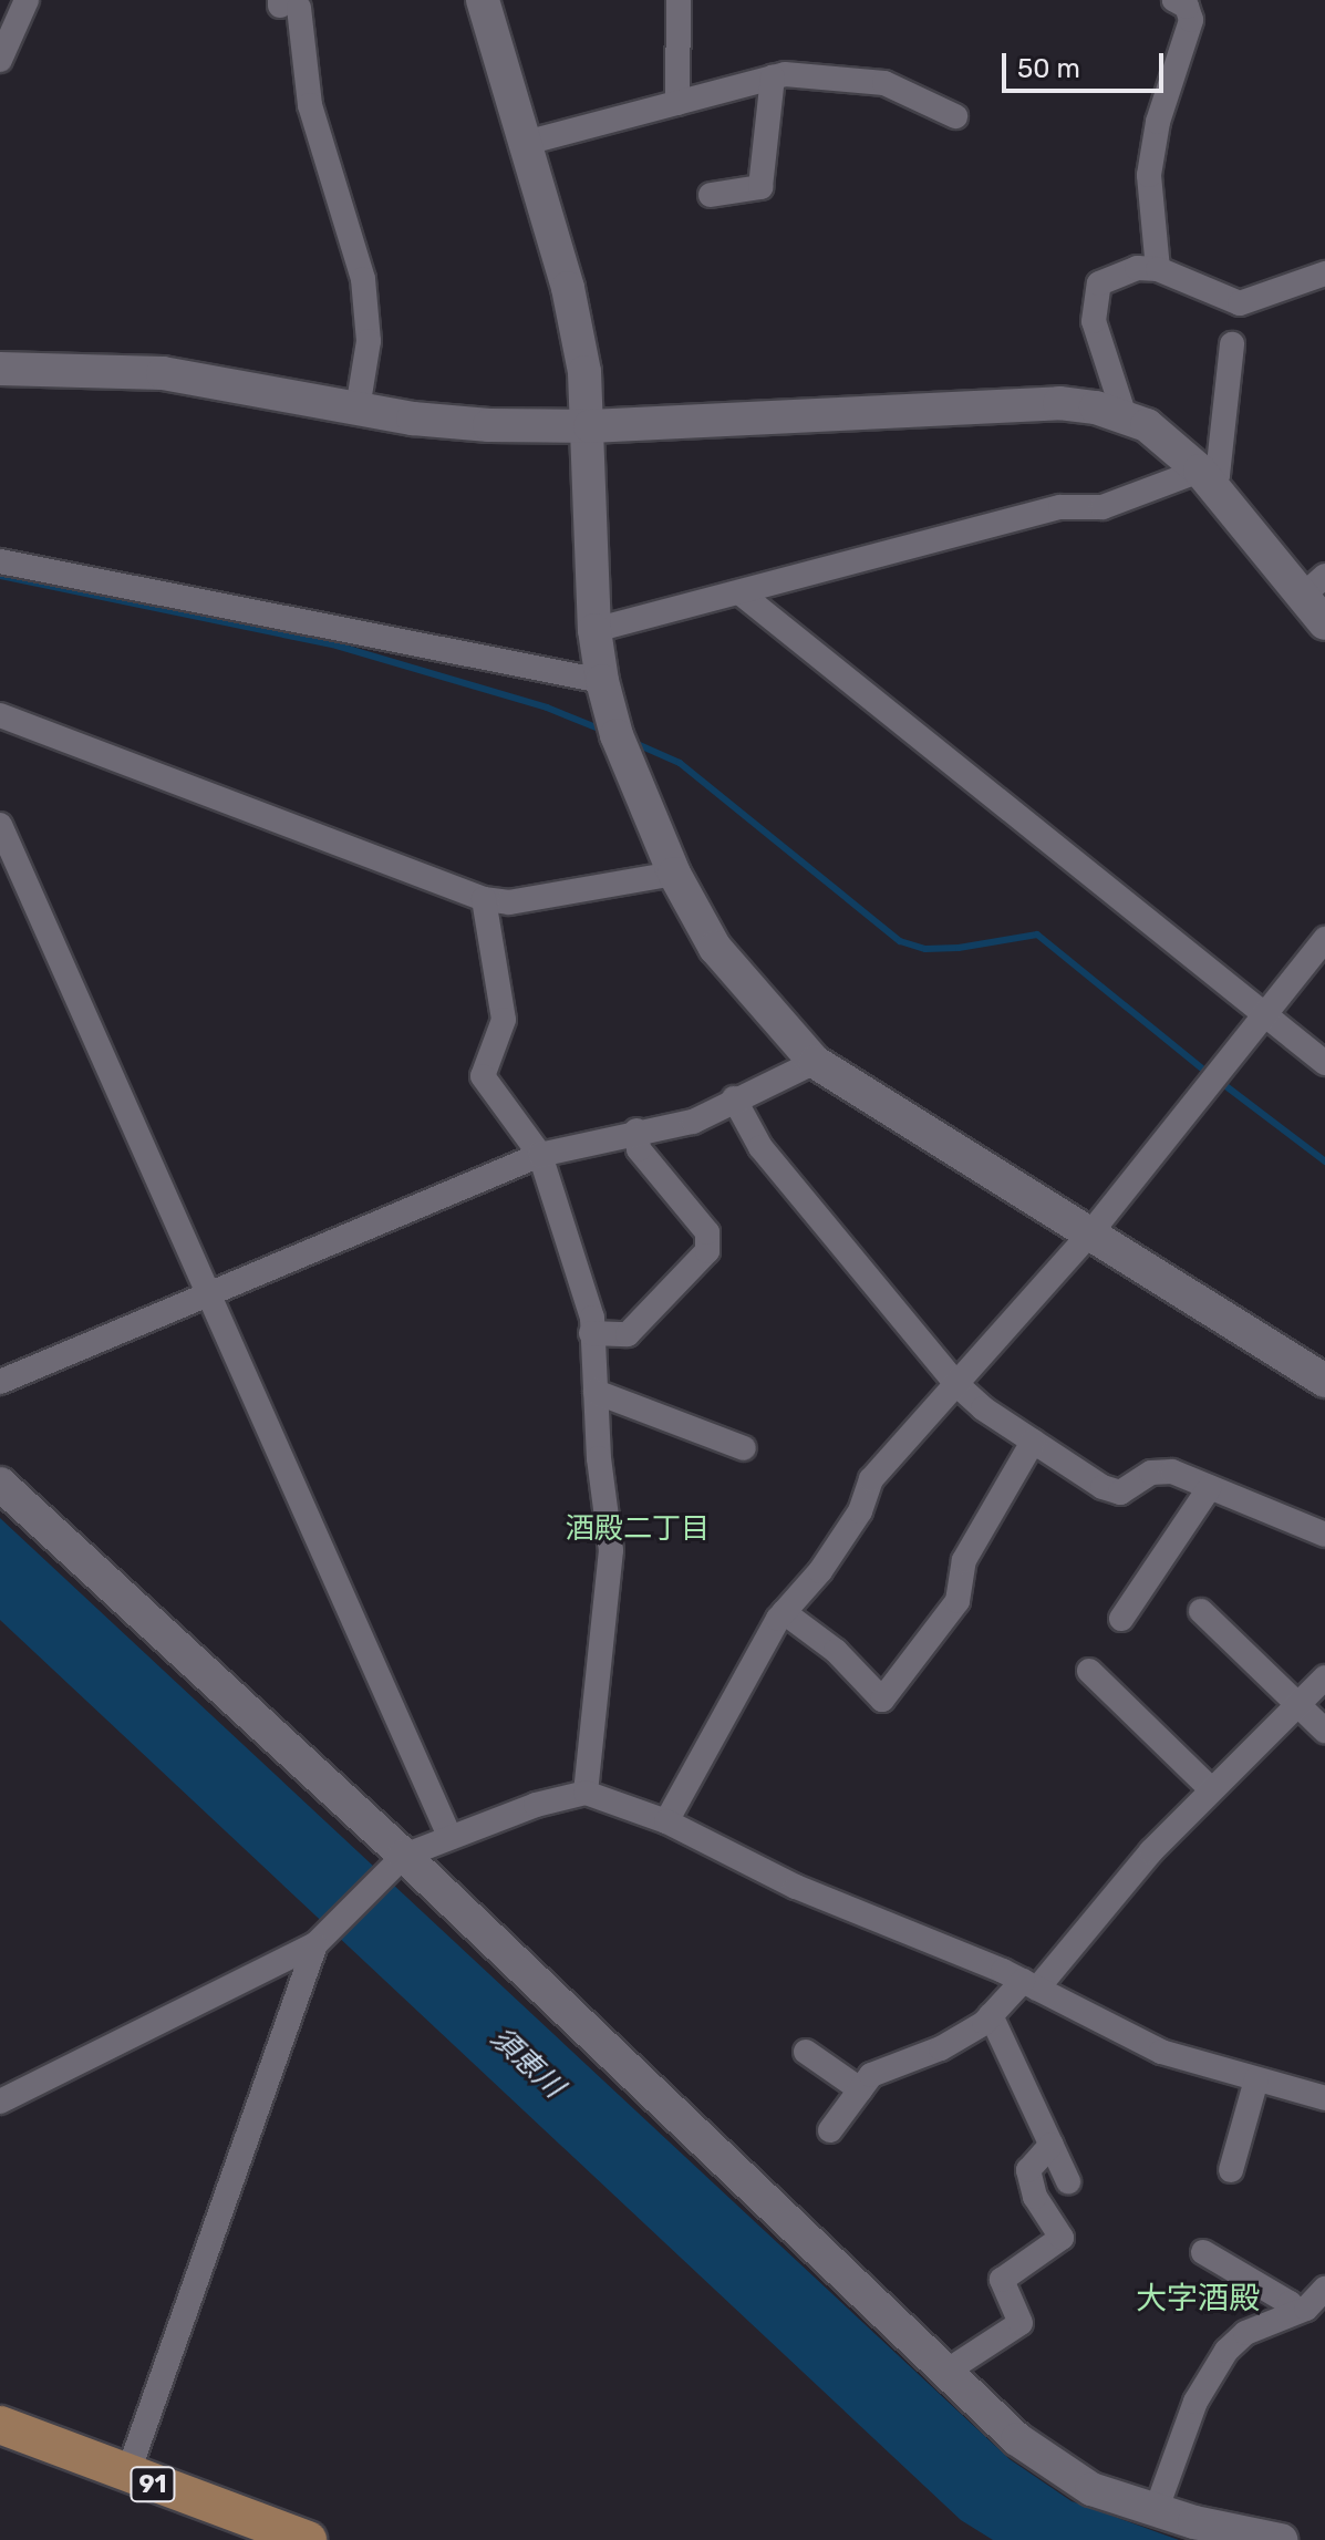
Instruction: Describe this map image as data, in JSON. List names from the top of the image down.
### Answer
{
  "streets": {
    "main road": ["91"]
  },
  "districts": ["酒殿二丁目", "大字酒殿"],
  "water": ["須恵川"],
  "scale_bar": "50 m"
}
